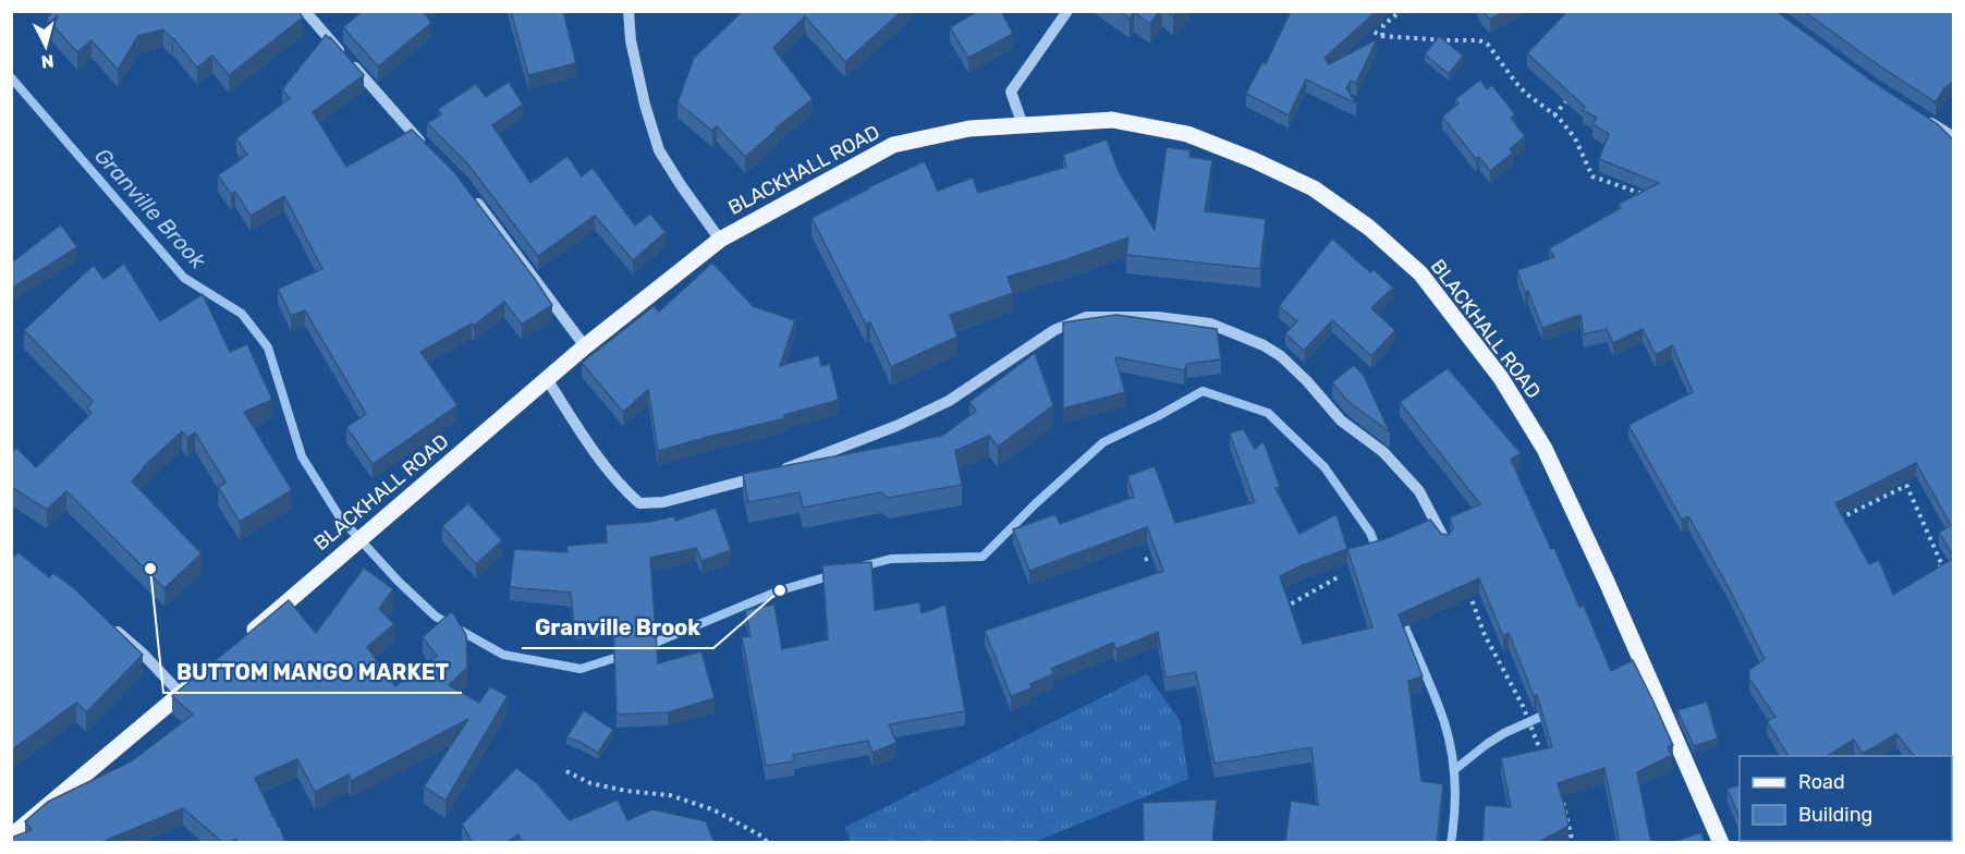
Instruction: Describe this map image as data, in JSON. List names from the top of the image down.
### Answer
{
  "streets": {
    "main road": ["BLACKHALL ROAD"]
  },
  "water": ["Granville Brook"],
  "places": ["BUTTOM MANGO MARKET", "Granville Brook"],
  "legend": ["Road", "Building"],
  "north": "bottom"
}
